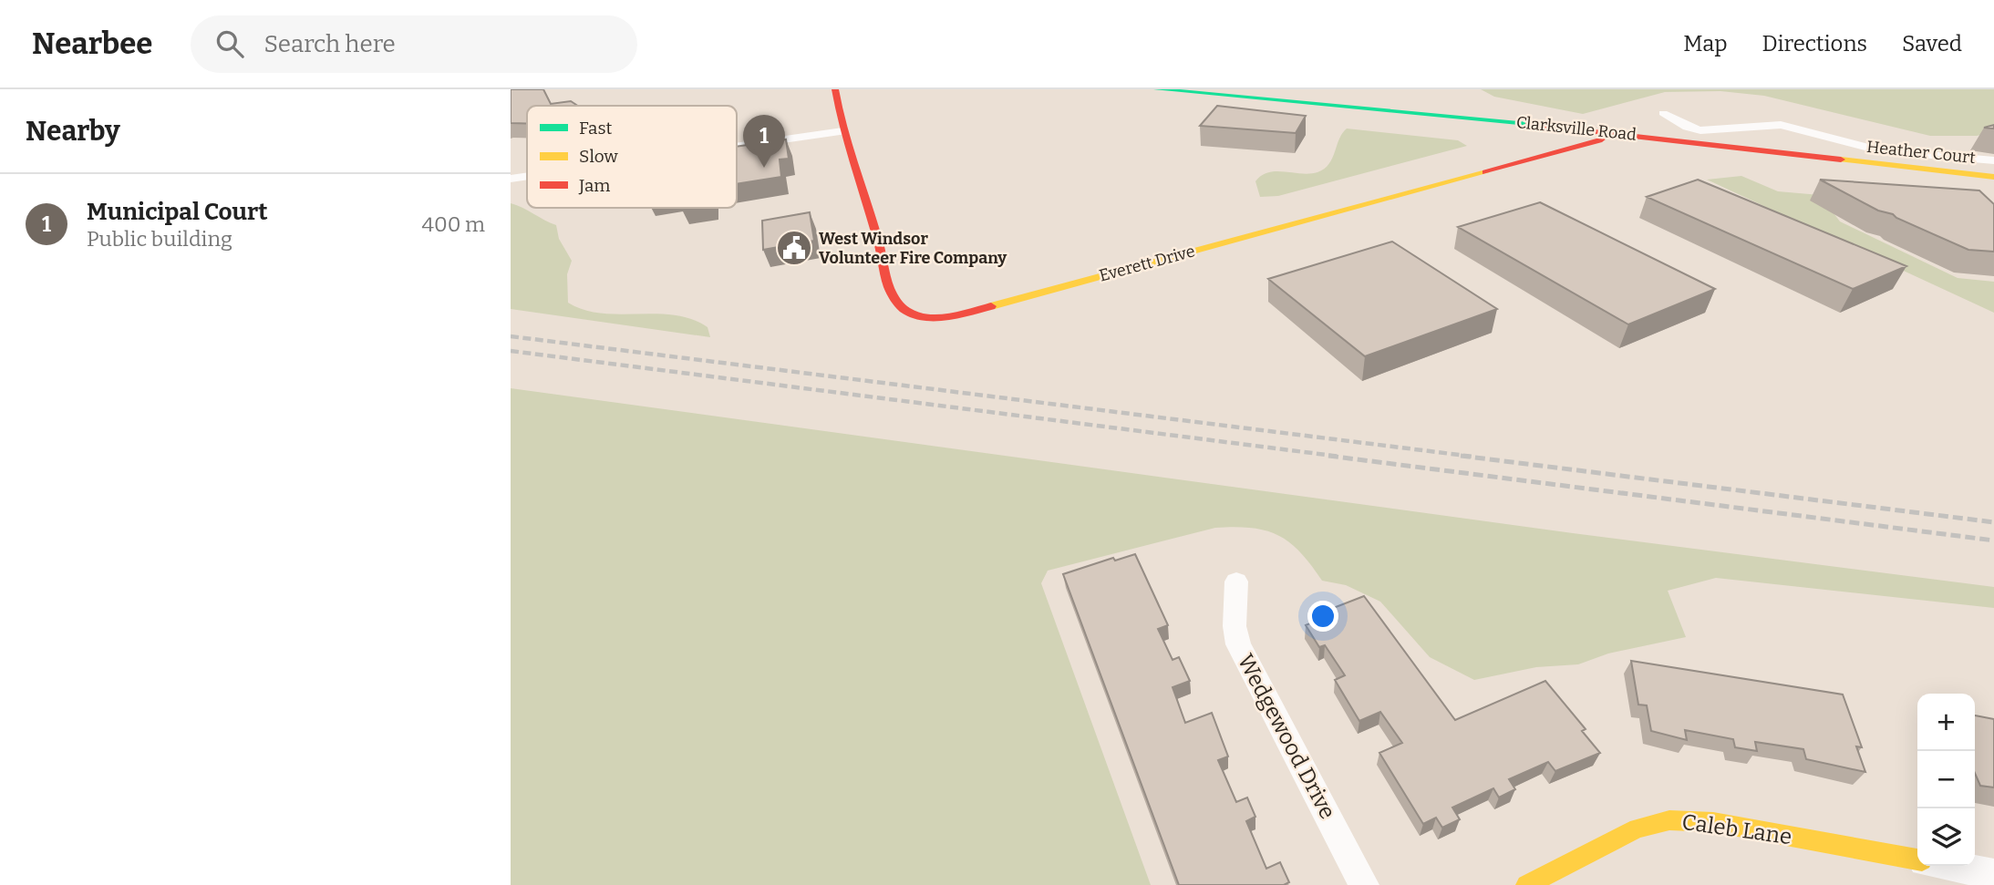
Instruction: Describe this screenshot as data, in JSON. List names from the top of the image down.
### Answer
{
  "streets": {
    "street": [
      "Clarksville Road",
      "Heather Court",
      "Everett Drive",
      "Wedgewood Drive",
      "Caleb Lane"
    ]
  },
  "crossings": [
    ["Clarksville Road", "Everett Drive"]
  ],
  "places": {
    "public building": ["West Windsor Volunteer Fire Company"]
  },
  "legend": ["Fast", "Slow", "Jam"],
  "page": {
    "header": "Nearbee",
    "search": "Search here",
    "nav": ["Map", "Directions", "Saved"],
    "heading": "Nearby",
    "pins": "1",
    "list": [
      {
        "mark": "1",
        "name": "Municipal Court",
        "note": "Public building",
        "value": "400 m"
      }
    ],
    "map_buttons": ["+", "−"]
  }
}
